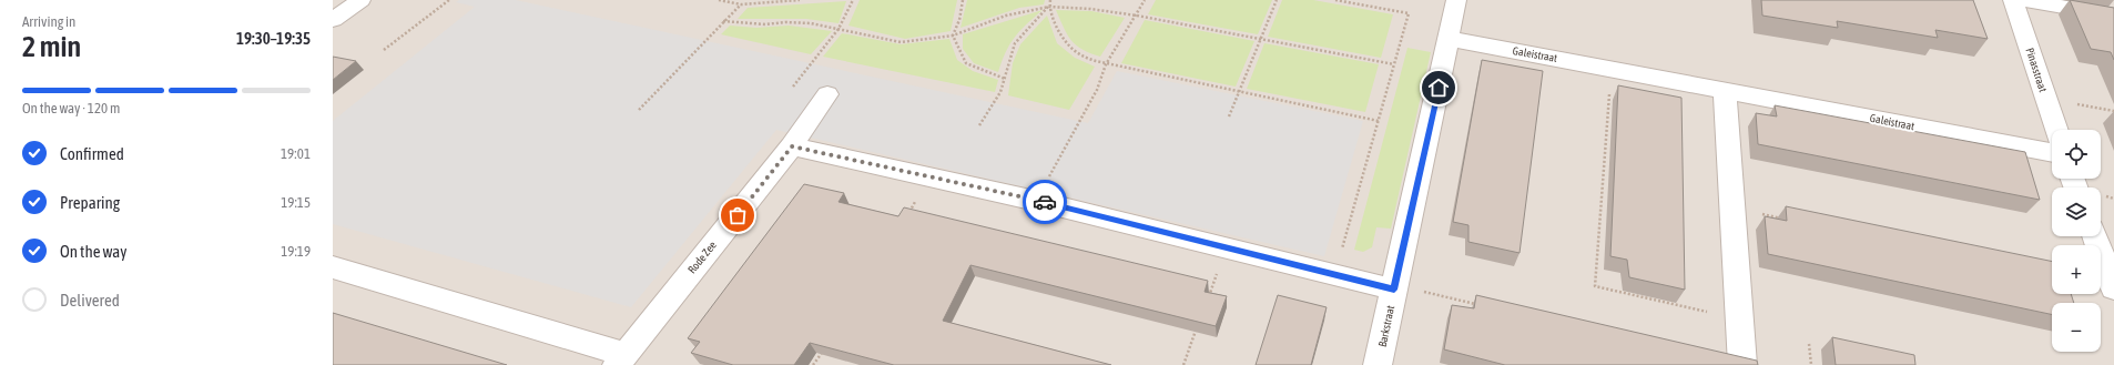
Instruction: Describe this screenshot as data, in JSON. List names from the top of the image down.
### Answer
{
  "streets": {
    "street": [
      "Galeistraat",
      "Pinasstraat",
      "Rode Zee",
      "Barkstraat"
    ]
  },
  "crossings": [
    ["Galeistraat", "Barkstraat"]
  ],
  "page": {
    "heading": ["2 min", "Arriving in", "19:30–19:35"],
    "bar": "On the way · 120 m",
    "list": [
      ["Confirmed", "19:01"],
      ["Preparing", "19:15"],
      ["On the way", "19:19"],
      "Delivered"
    ],
    "map_buttons": ["+", "−"]
  }
}
